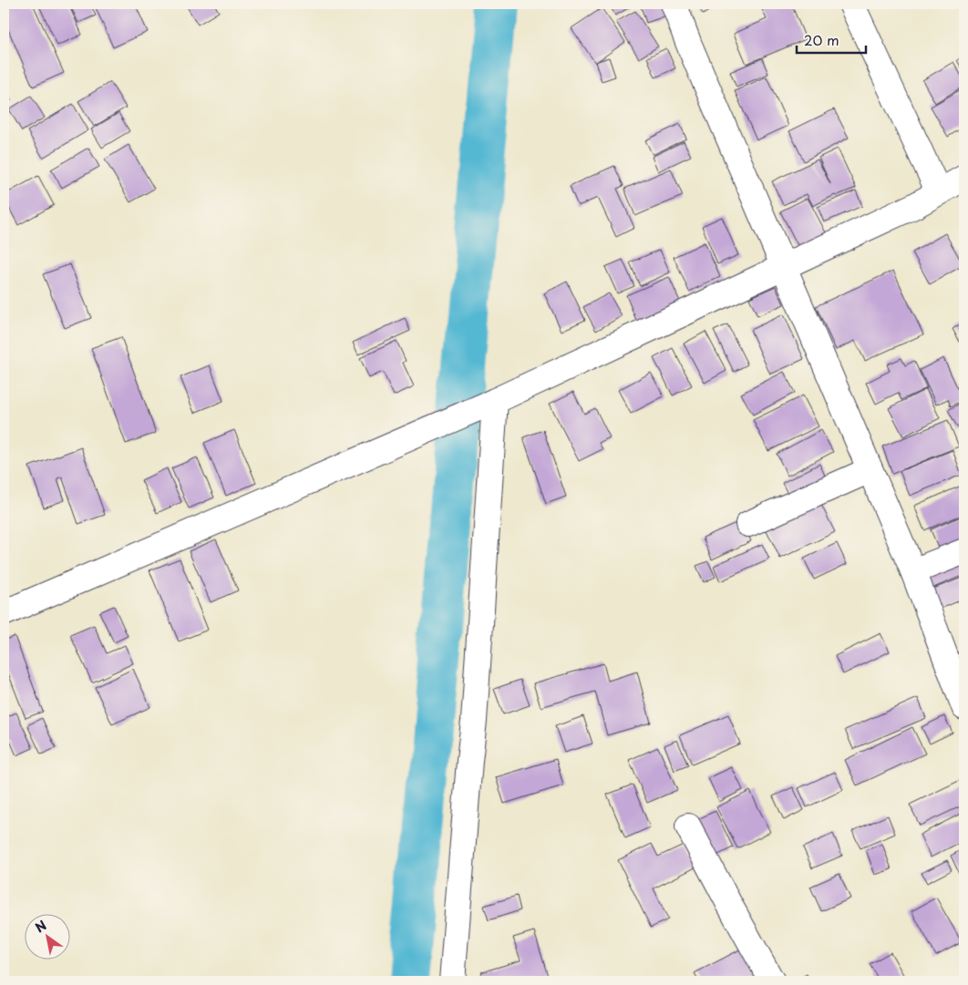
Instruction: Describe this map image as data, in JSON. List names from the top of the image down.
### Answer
{
  "scale_bar": "20 m",
  "north": "top left"
}
